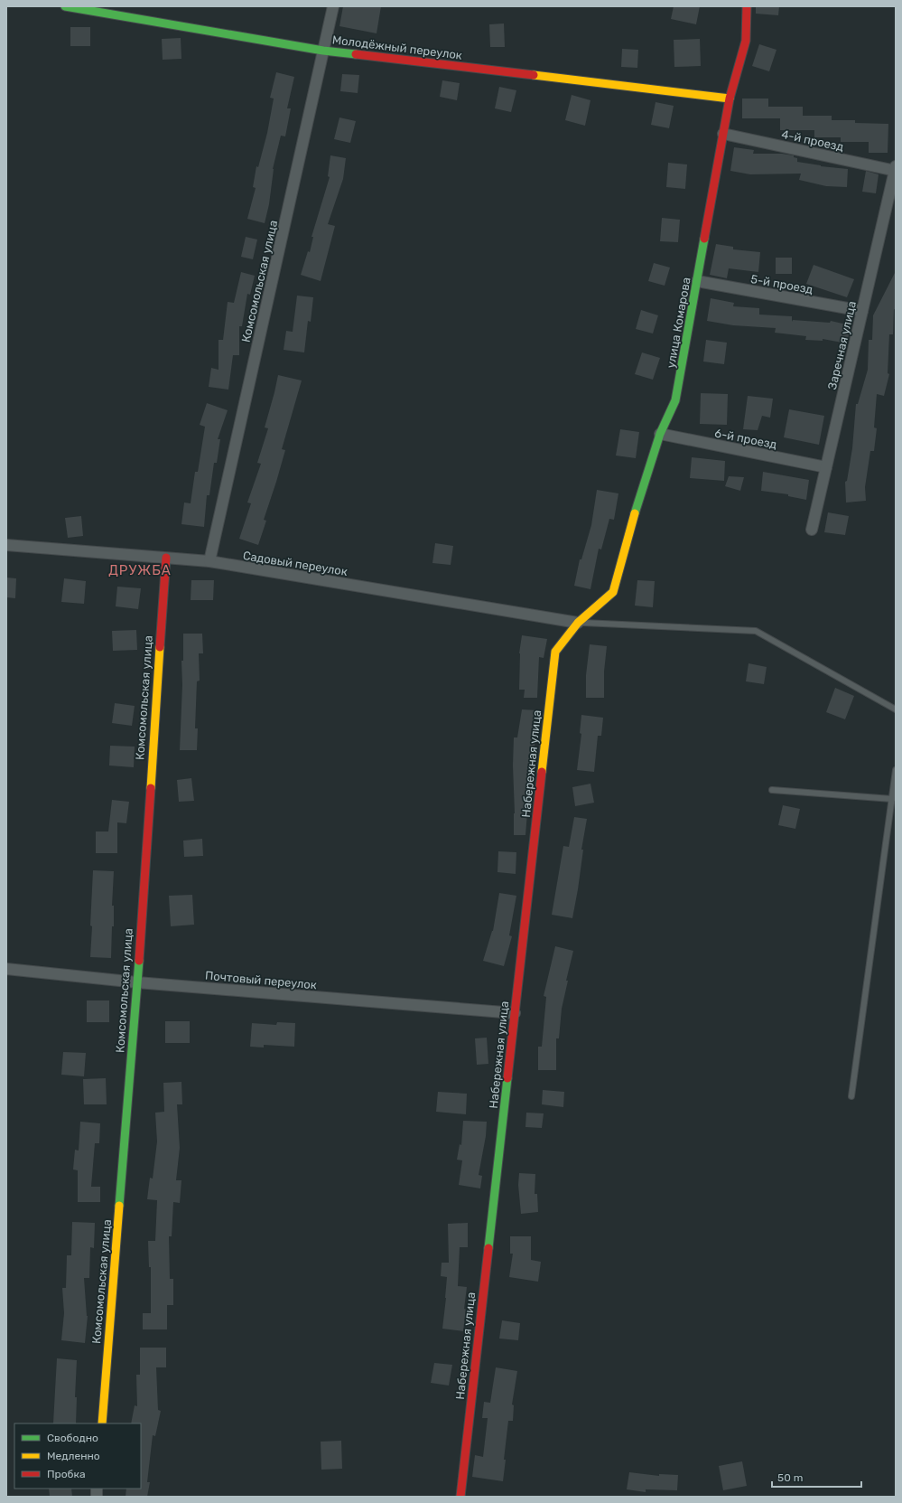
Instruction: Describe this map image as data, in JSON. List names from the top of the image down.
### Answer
{
  "streets": {
    "street": [
      "Молодёжный переулок",
      "4-й проезд",
      "Комсомольская улица",
      "5-й проезд",
      "улица Комарова",
      "Заречная улица",
      "6-й проезд",
      "Садовый переулок",
      "Набережная улица",
      "Почтовый переулок"
    ]
  },
  "crossings": [
    ["Молодёжный переулок", "Комсомольская улица"],
    ["Молодёжный переулок", "улица Комарова"],
    ["4-й проезд", "улица Комарова"],
    ["4-й проезд", "Заречная улица"],
    ["Комсомольская улица", "Садовый переулок"],
    ["Комсомольская улица", "Почтовый переулок"],
    ["5-й проезд", "улица Комарова"],
    ["5-й проезд", "Заречная улица"],
    ["улица Комарова", "6-й проезд"],
    ["улица Комарова", "Садовый переулок"],
    ["улица Комарова", "Набережная улица"],
    ["Заречная улица", "6-й проезд"],
    ["Садовый переулок", "Набережная улица"],
    ["Набережная улица", "Почтовый переулок"]
  ],
  "districts": ["ДРУЖБА"],
  "legend": ["Свободно", "Медленно", "Пробка"],
  "scale_bar": "50 m"
}
